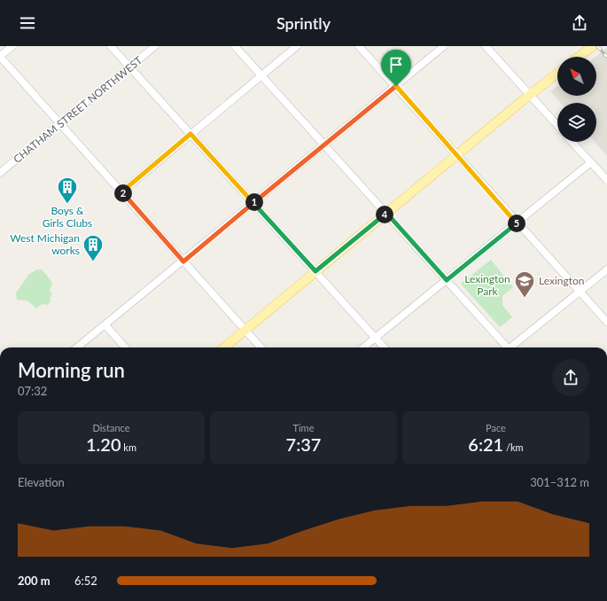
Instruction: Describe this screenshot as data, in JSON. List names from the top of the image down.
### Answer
{
  "streets": {
    "street": ["CHATHAM STREET NORTHWEST"]
  },
  "parks": ["Lexington Park"],
  "places": {
    "building": ["Boys & Girls Clubs", "West Michigan works"],
    "school or university": ["Lexington"]
  },
  "north": "top left",
  "page": {
    "header": "Sprintly",
    "pins": [
      "2",
      "1",
      "4",
      "5"
    ],
    "heading": ["Morning run", "07:32"],
    "stats": [
      ["Distance", "1.20 km"],
      ["Time", "7:37"],
      ["Pace", "6:21 /km"]
    ],
    "chart": ["Elevation", "301–312 m"],
    "list": [
      {
        "name": "200 m",
        "note": "6:52"
      }
    ]
  }
}
